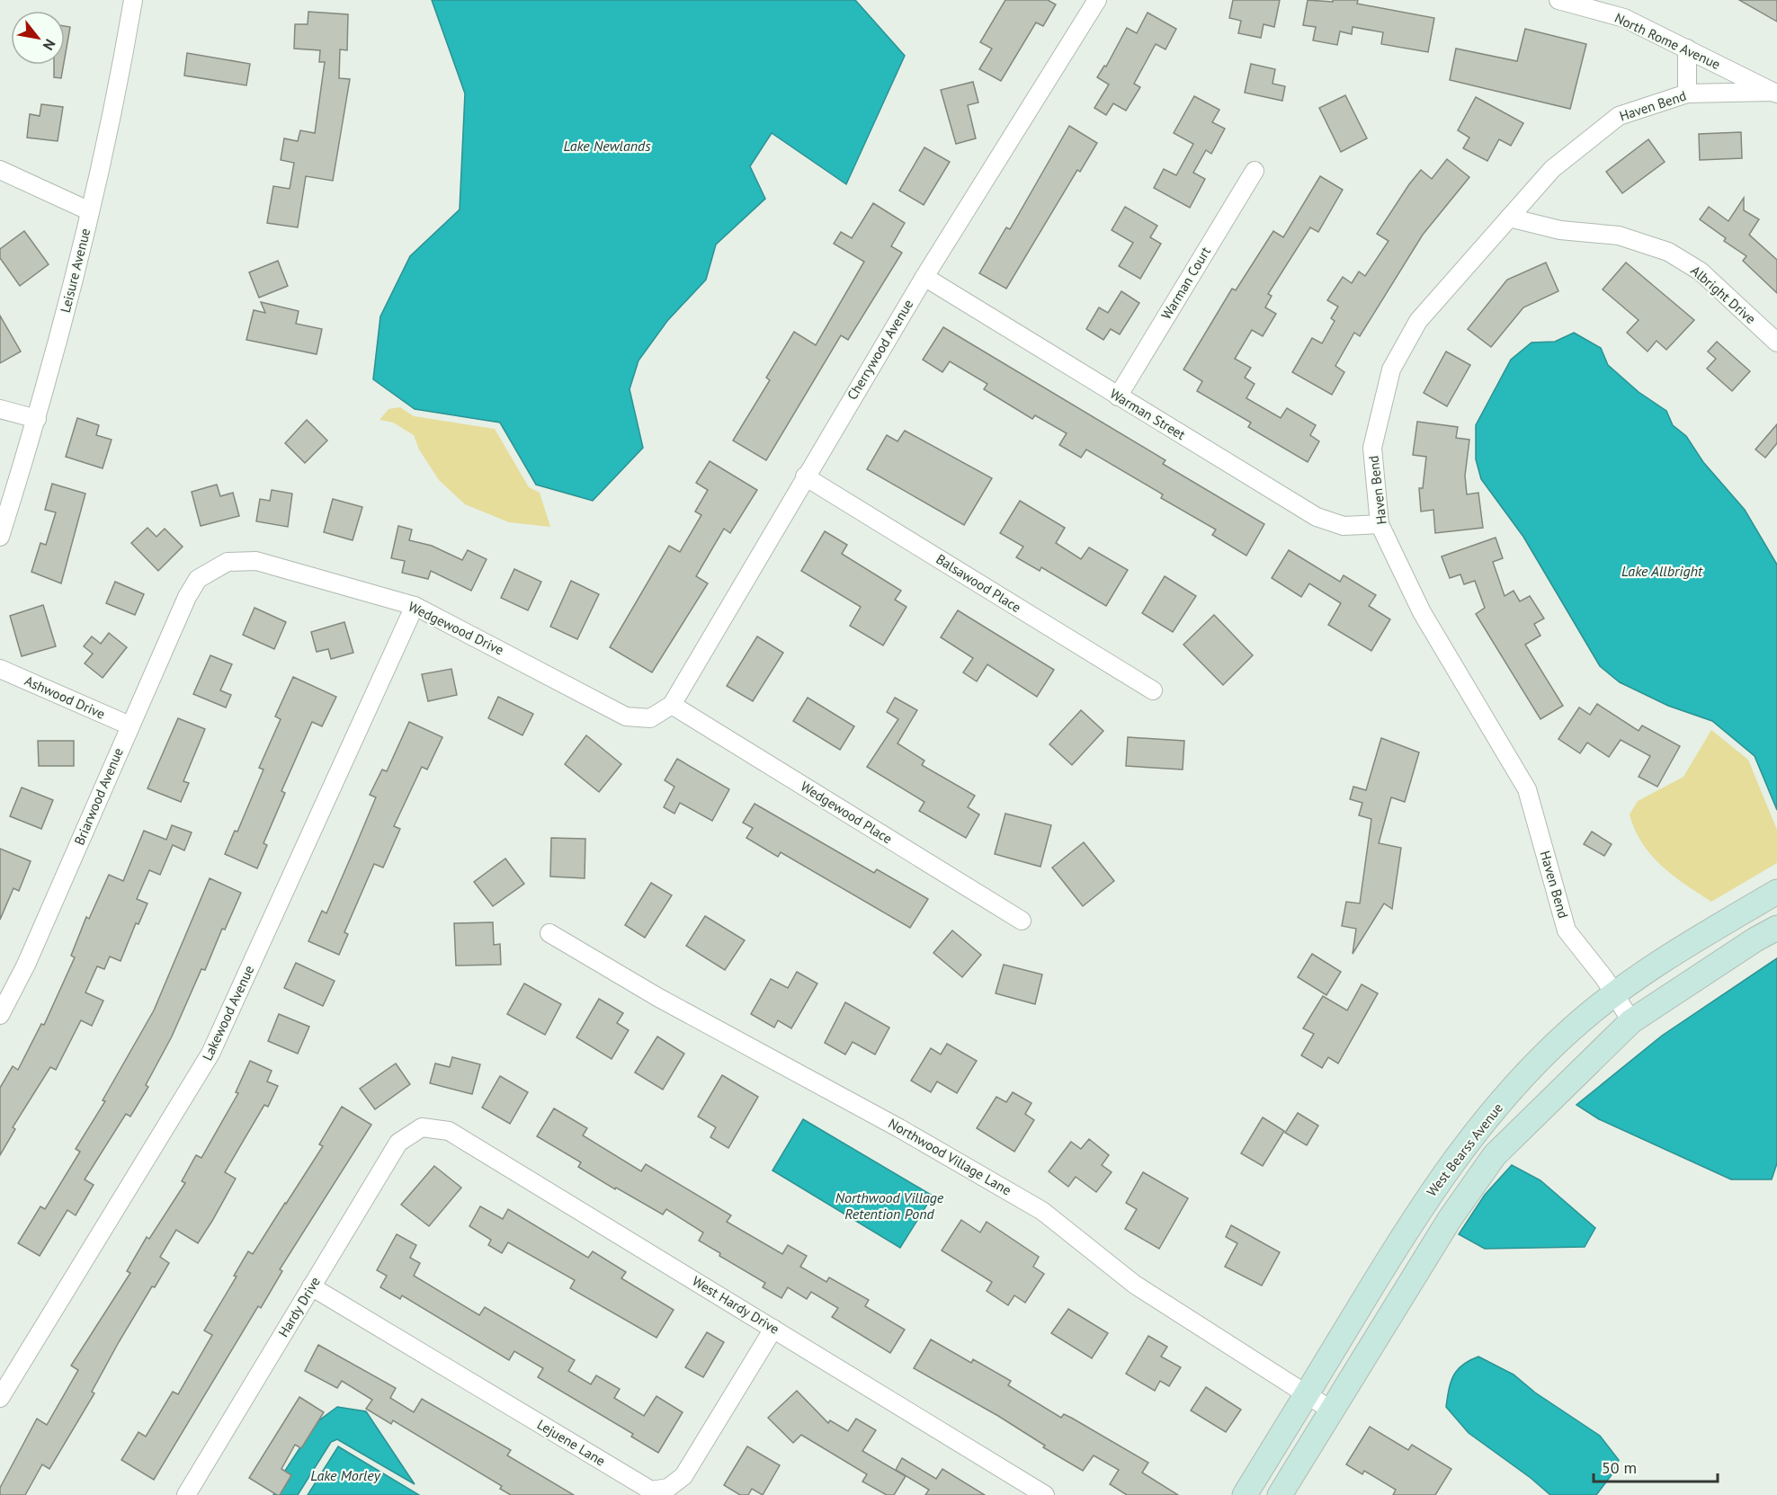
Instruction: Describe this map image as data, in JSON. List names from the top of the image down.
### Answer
{
  "streets": {
    "main road": ["West Bearss Avenue"],
    "street": [
      "North Rome Avenue",
      "Haven Bend",
      "Leisure Avenue",
      "Warman Court",
      "Albright Drive",
      "Cherrywood Avenue",
      "Warman Street",
      "Balsawood Place",
      "Wedgewood Drive",
      "Ashwood Drive",
      "Briarwood Avenue",
      "Wedgewood Place",
      "Lakewood Avenue",
      "Northwood Village Lane",
      "West Hardy Drive",
      "Hardy Drive",
      "Lejuene Lane"
    ]
  },
  "crossings": [
    ["North Rome Avenue", "Haven Bend"],
    ["Haven Bend", "Albright Drive"],
    ["Haven Bend", "Warman Street"],
    ["Haven Bend", "West Bearss Avenue"],
    ["Warman Court", "Warman Street"],
    ["Cherrywood Avenue", "Warman Street"],
    ["Cherrywood Avenue", "Balsawood Place"],
    ["Cherrywood Avenue", "Wedgewood Drive"],
    ["Cherrywood Avenue", "Wedgewood Place"],
    ["Wedgewood Drive", "Briarwood Avenue"],
    ["Wedgewood Drive", "Wedgewood Place"],
    ["Wedgewood Drive", "Lakewood Avenue"],
    ["Ashwood Drive", "Briarwood Avenue"],
    ["West Bearss Avenue", "Northwood Village Lane"],
    ["West Hardy Drive", "Hardy Drive"],
    ["West Hardy Drive", "Lejuene Lane"],
    ["Hardy Drive", "Lejuene Lane"]
  ],
  "water": [
    "Lake Newlands",
    "Lake Allbright",
    "Northwood Village Retention Pond",
    "Lake Morley"
  ],
  "scale_bar": "50 m",
  "north": "bottom right"
}
